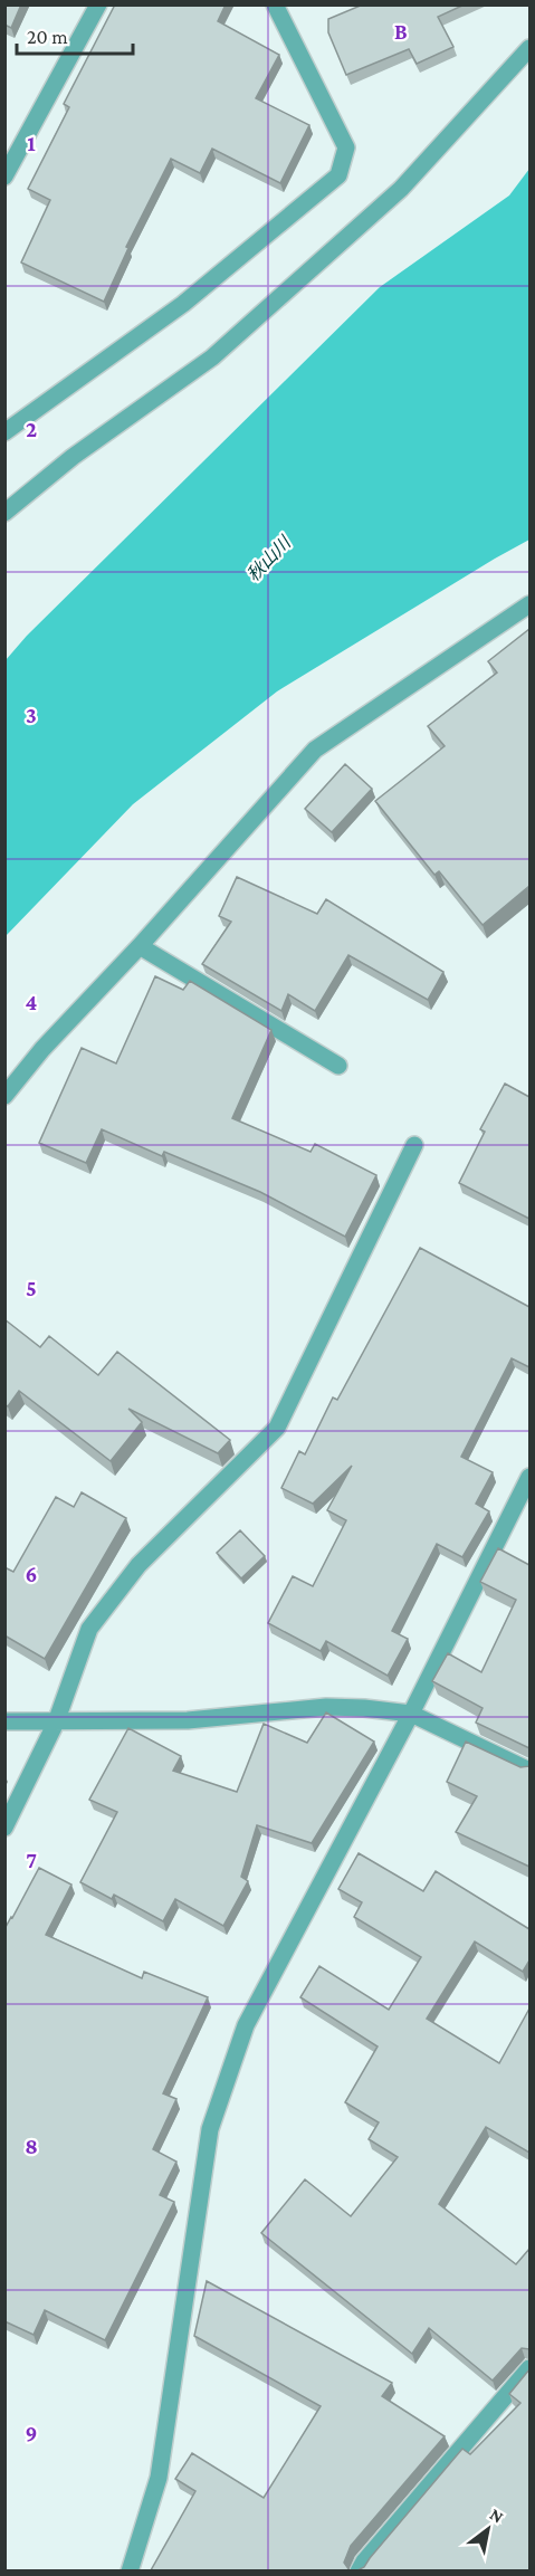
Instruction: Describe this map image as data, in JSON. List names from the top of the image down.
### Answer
{
  "water": ["秋山川"],
  "scale_bar": "20 m",
  "north": "top right",
  "grid": {
    "columns": ["B"],
    "rows": [
      "1",
      "2",
      "3",
      "4",
      "5",
      "6",
      "7",
      "8",
      "9"
    ]
  }
}
